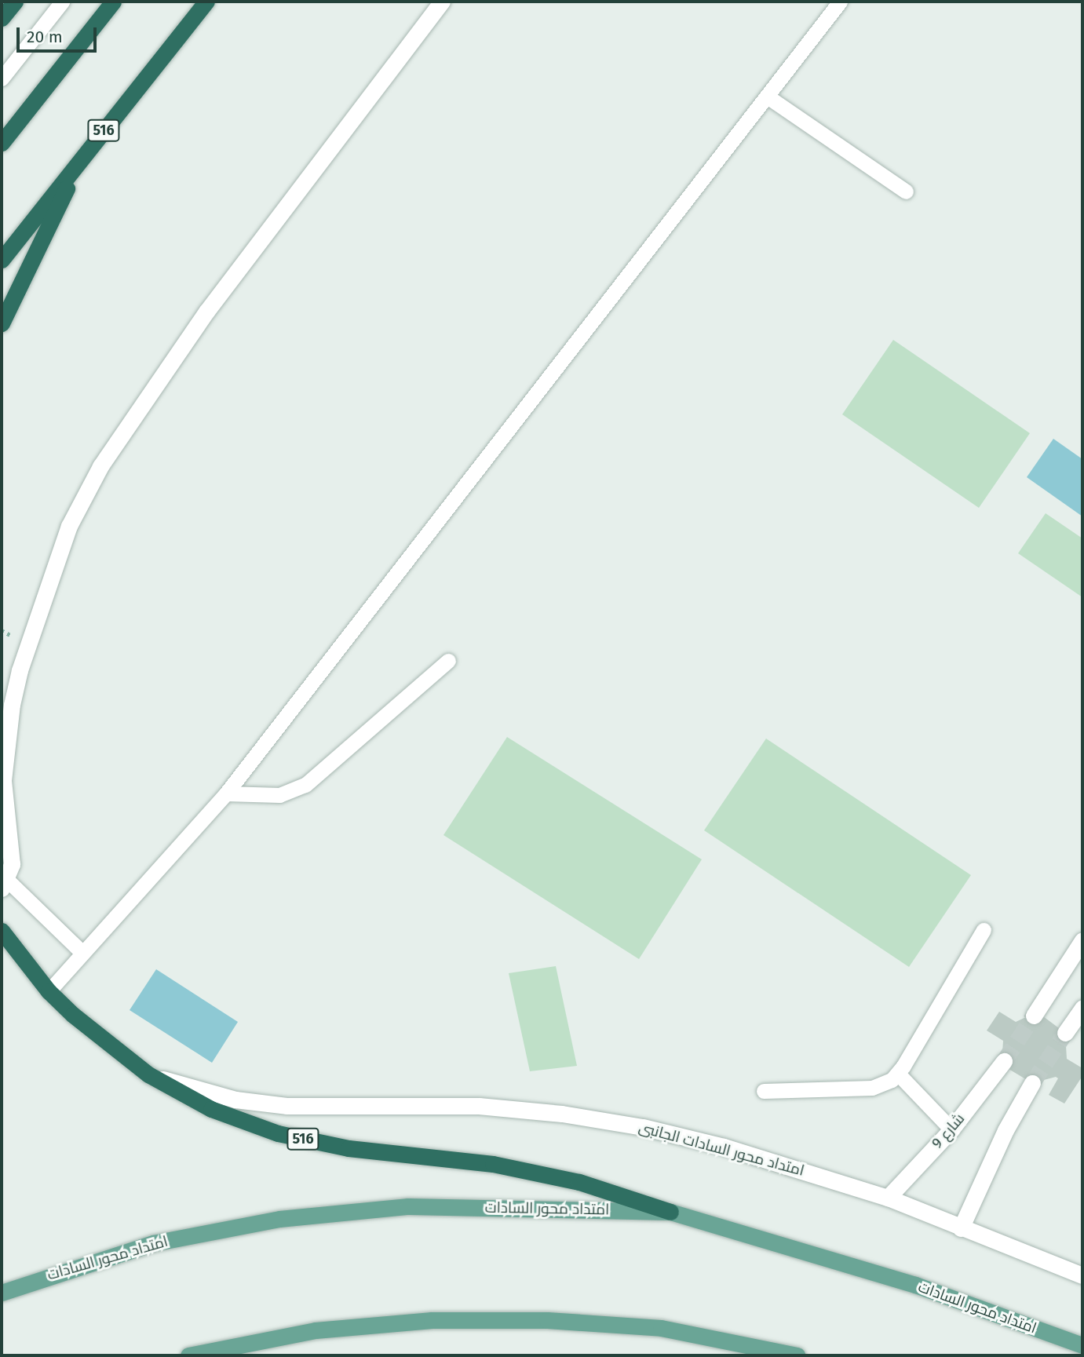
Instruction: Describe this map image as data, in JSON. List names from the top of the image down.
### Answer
{
  "streets": {
    "highway": ["516"],
    "main road": ["امتداد محور السادات"],
    "street": ["شارع 9", "امتداد محور السادات الجانبى"]
  },
  "crossings": [
    ["516", "امتداد محور السادات الجانبى"],
    ["516", "امتداد محور السادات"],
    ["شارع 9", "امتداد محور السادات الجانبى"]
  ],
  "scale_bar": "20 m"
}
